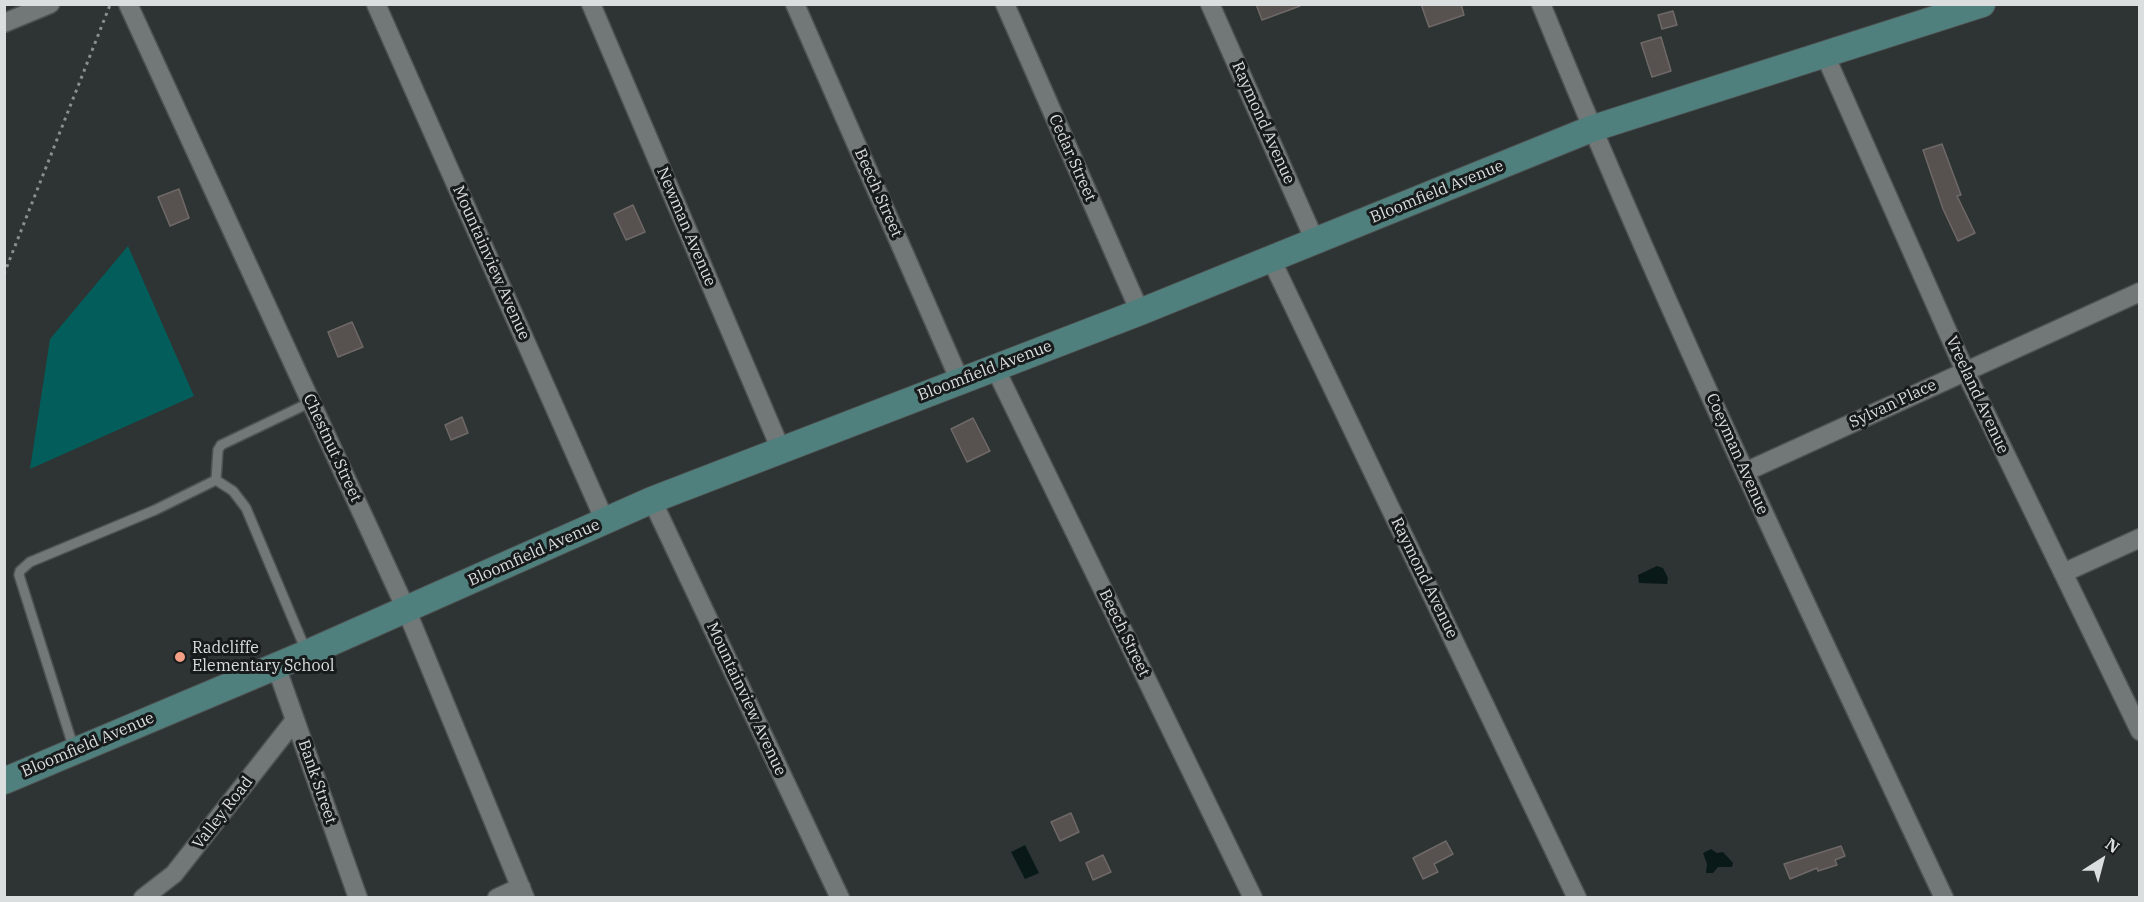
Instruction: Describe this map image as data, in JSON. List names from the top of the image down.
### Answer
{
  "streets": {
    "street": [
      "Raymond Avenue",
      "Cedar Street",
      "Bloomfield Avenue",
      "Beech Street",
      "Newman Avenue",
      "Mountainview Avenue",
      "Vreeland Avenue",
      "Sylvan Place",
      "Chestnut Street",
      "Coeyman Avenue",
      "Bank Street",
      "Valley Road"
    ]
  },
  "crossings": [
    ["Raymond Avenue", "Bloomfield Avenue"],
    ["Cedar Street", "Bloomfield Avenue"],
    ["Bloomfield Avenue", "Beech Street"],
    ["Bloomfield Avenue", "Newman Avenue"],
    ["Bloomfield Avenue", "Mountainview Avenue"],
    ["Bloomfield Avenue", "Vreeland Avenue"],
    ["Bloomfield Avenue", "Chestnut Street"],
    ["Bloomfield Avenue", "Coeyman Avenue"],
    ["Bloomfield Avenue", "Bank Street"],
    ["Vreeland Avenue", "Sylvan Place"],
    ["Sylvan Place", "Coeyman Avenue"],
    ["Bank Street", "Valley Road"]
  ],
  "places": ["Radcliffe Elementary School"],
  "north": "top right"
}
